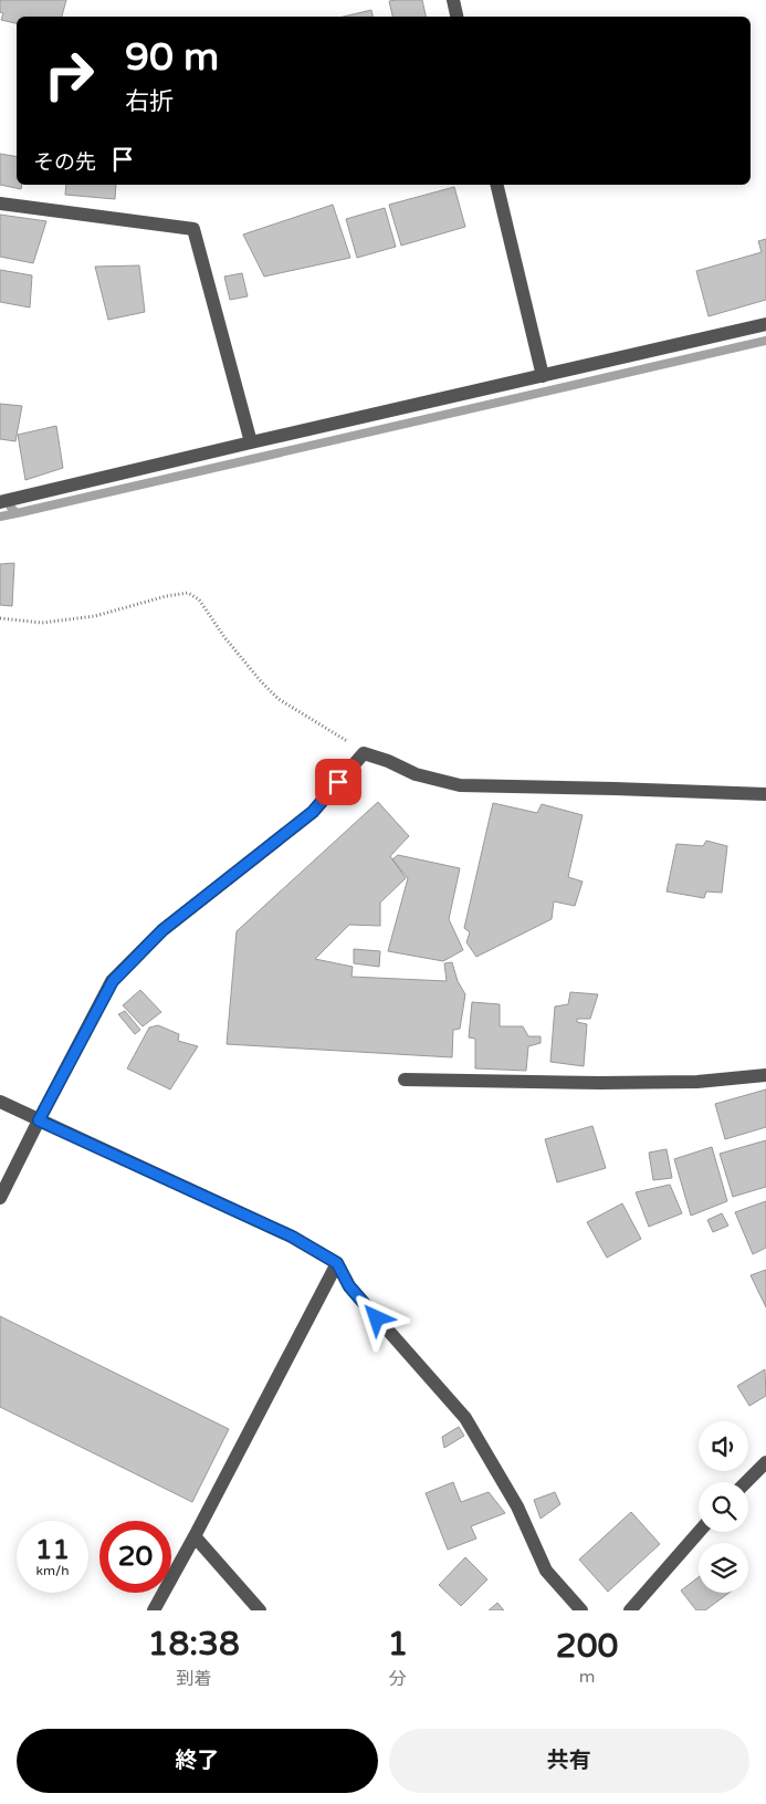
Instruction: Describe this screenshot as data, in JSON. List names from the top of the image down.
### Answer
{
  "page": {
    "turn": ["90 m", "右折"],
    "then": "その先",
    "speed": "11 km/h",
    "limit": "20",
    "eta": [
      "18:38",
      "到着",
      "1",
      "分",
      "200",
      "m"
    ],
    "buttons": ["終了", "共有"]
  }
}
